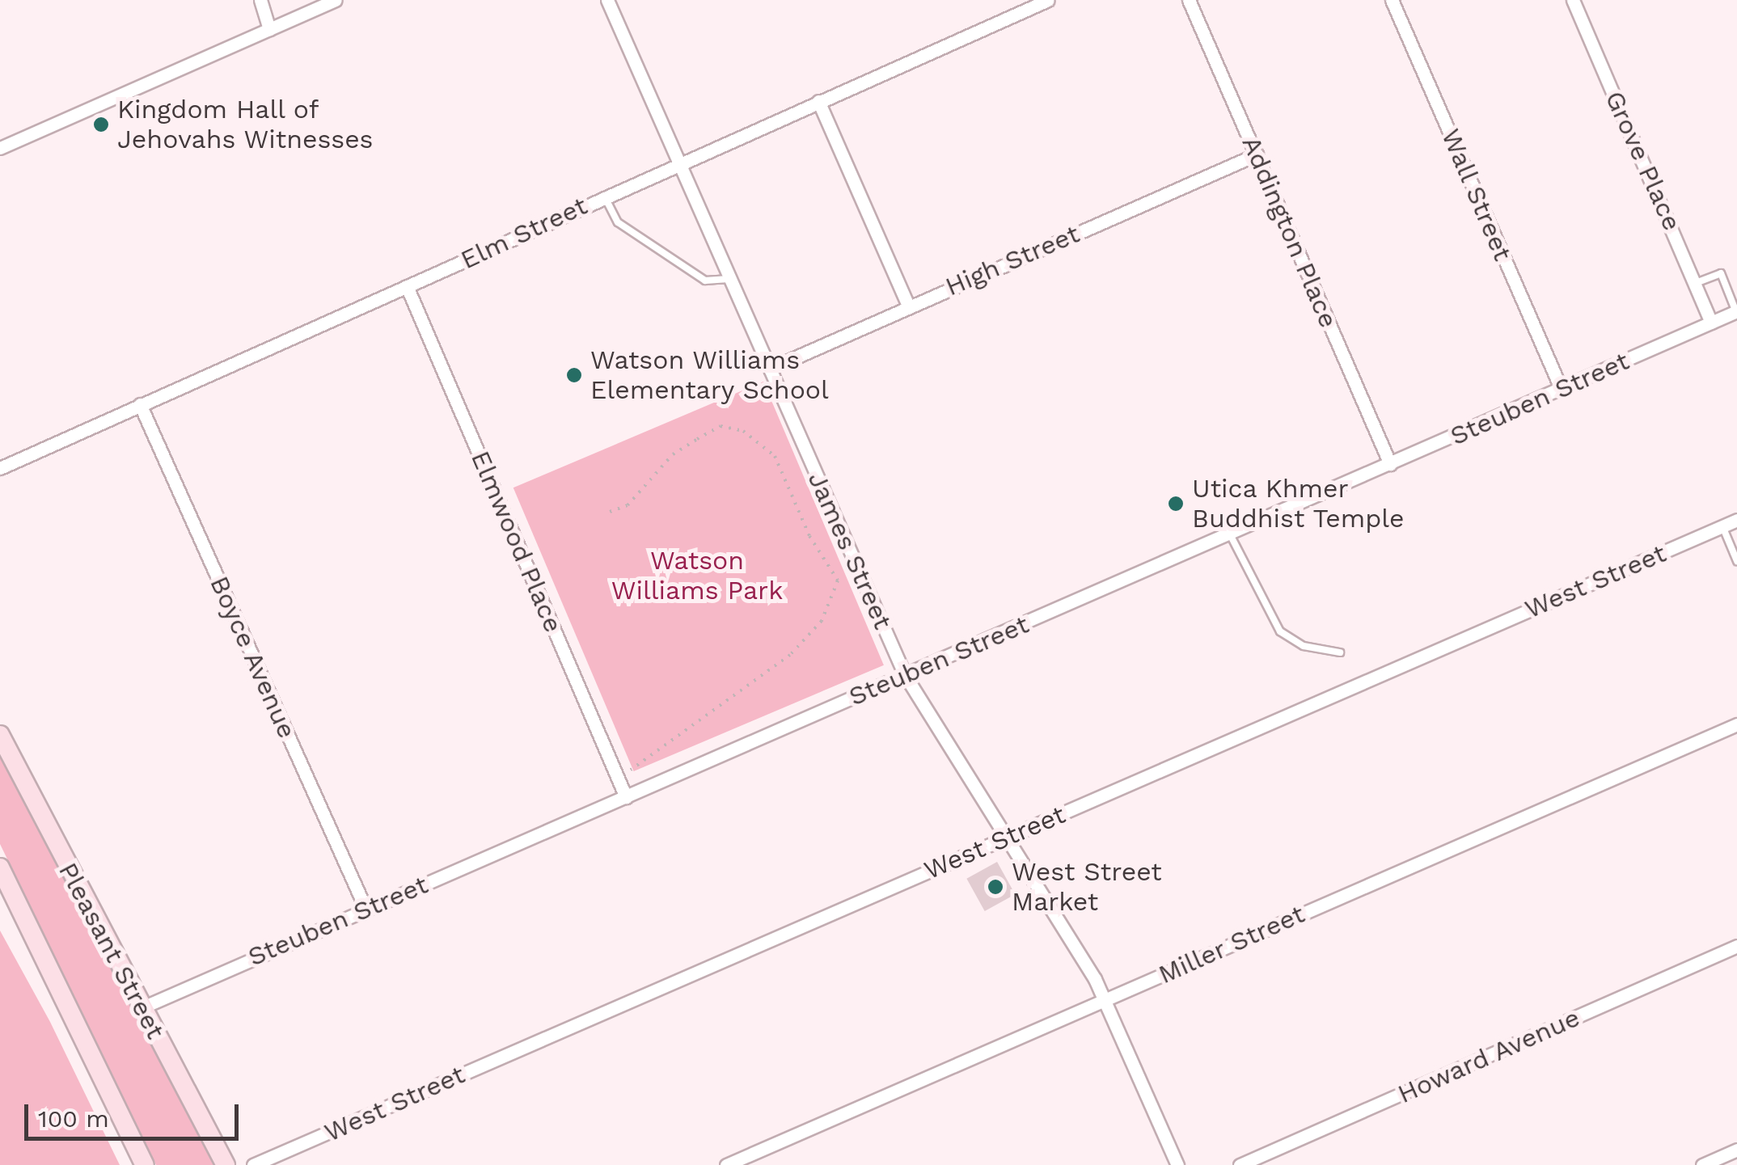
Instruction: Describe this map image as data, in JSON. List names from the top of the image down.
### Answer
{
  "streets": {
    "street": [
      "Grove Place",
      "Wall Street",
      "Addington Place",
      "Elm Street",
      "High Street",
      "Steuben Street",
      "Elmwood Place",
      "James Street",
      "West Street",
      "Boyce Avenue",
      "Miller Street",
      "Pleasant Street",
      "Howard Avenue"
    ]
  },
  "crossings": [
    ["Grove Place", "Steuben Street"],
    ["Wall Street", "Steuben Street"],
    ["Addington Place", "High Street"],
    ["Addington Place", "Steuben Street"],
    ["Elm Street", "Elmwood Place"],
    ["Elm Street", "James Street"],
    ["Elm Street", "Boyce Avenue"],
    ["High Street", "James Street"],
    ["Steuben Street", "Elmwood Place"],
    ["Steuben Street", "James Street"],
    ["Steuben Street", "Boyce Avenue"],
    ["Steuben Street", "Pleasant Street"],
    ["James Street", "West Street"],
    ["James Street", "Miller Street"]
  ],
  "parks": ["Watson Williams Park"],
  "places": [
    "Kingdom Hall of Jehovahs Witnesses",
    "Watson Williams Elementary School",
    "Utica Khmer Buddhist Temple",
    "West Street Market"
  ],
  "scale_bar": "100 m"
}
